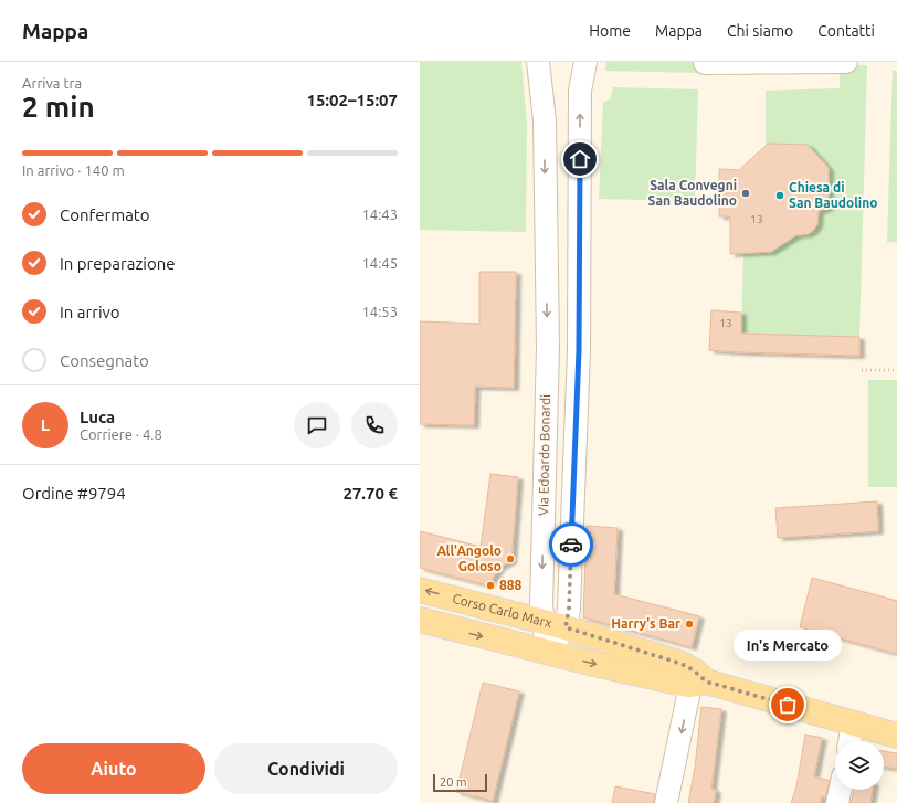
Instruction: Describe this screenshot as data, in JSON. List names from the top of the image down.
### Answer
{
  "streets": {
    "main road": ["Corso Carlo Marx"],
    "street": ["Via Edoardo Bonardi"]
  },
  "crossings": [
    ["Via Edoardo Bonardi", "Corso Carlo Marx"]
  ],
  "places": [
    "Sala Convegni San Baudolino",
    "Chiesa di San Baudolino",
    "All'Angolo Goloso",
    "888",
    "Harry's Bar",
    "In's Mercato"
  ],
  "house_numbers": ["13", "13"],
  "scale_bar": "20 m",
  "page": {
    "header": "Mappa",
    "nav": [
      "Home",
      "Mappa",
      "Chi siamo",
      "Contatti"
    ],
    "heading": ["2 min", "Arriva tra", "15:02–15:07"],
    "panel": [
      "Luca",
      "Corriere · 4.8",
      "Ordine #9794",
      "27.70 €"
    ],
    "bar": "In arrivo · 140 m",
    "list": [
      ["Confermato", "14:43"],
      ["In preparazione", "14:45"],
      ["In arrivo", "14:53"],
      "Consegnato"
    ],
    "round": "L",
    "bubble": "In's Mercato",
    "buttons": ["Aiuto", "Condividi"],
    "scale": "20 m"
  }
}
